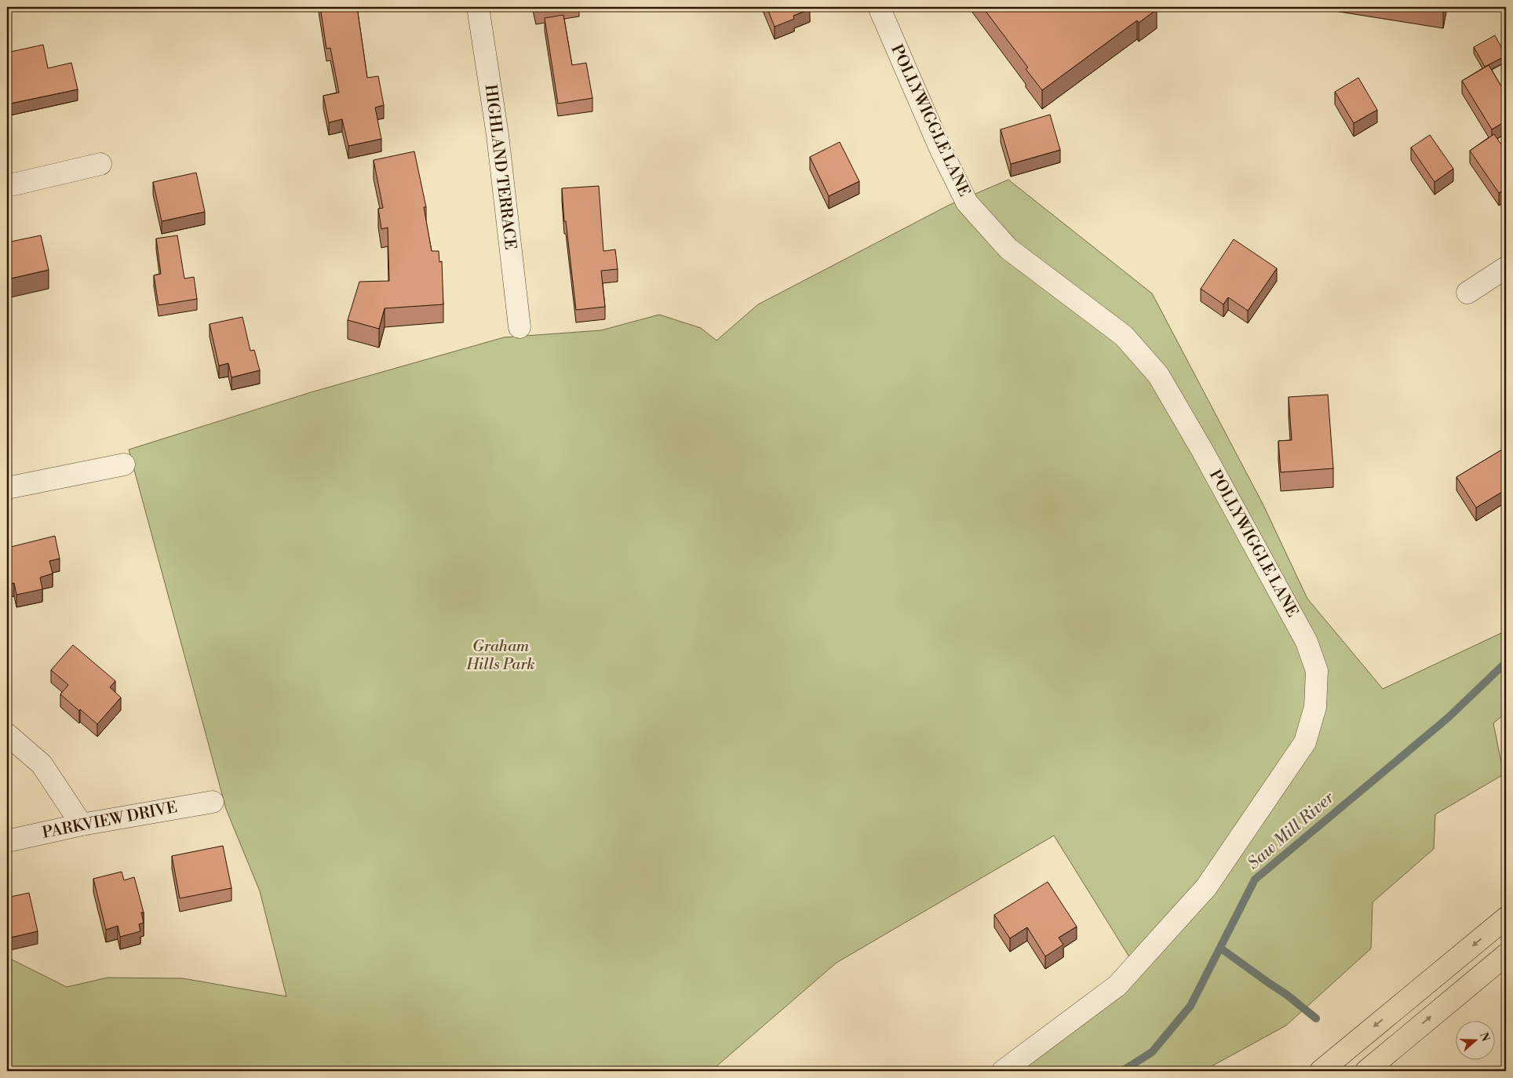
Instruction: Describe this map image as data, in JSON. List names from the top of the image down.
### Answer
{
  "streets": {
    "street": ["POLLYWIGGLE LANE", "HIGHLAND TERRACE", "PARKVIEW DRIVE"]
  },
  "water": ["Saw Mill River"],
  "parks": ["Graham Hills Park"],
  "north": "right"
}
